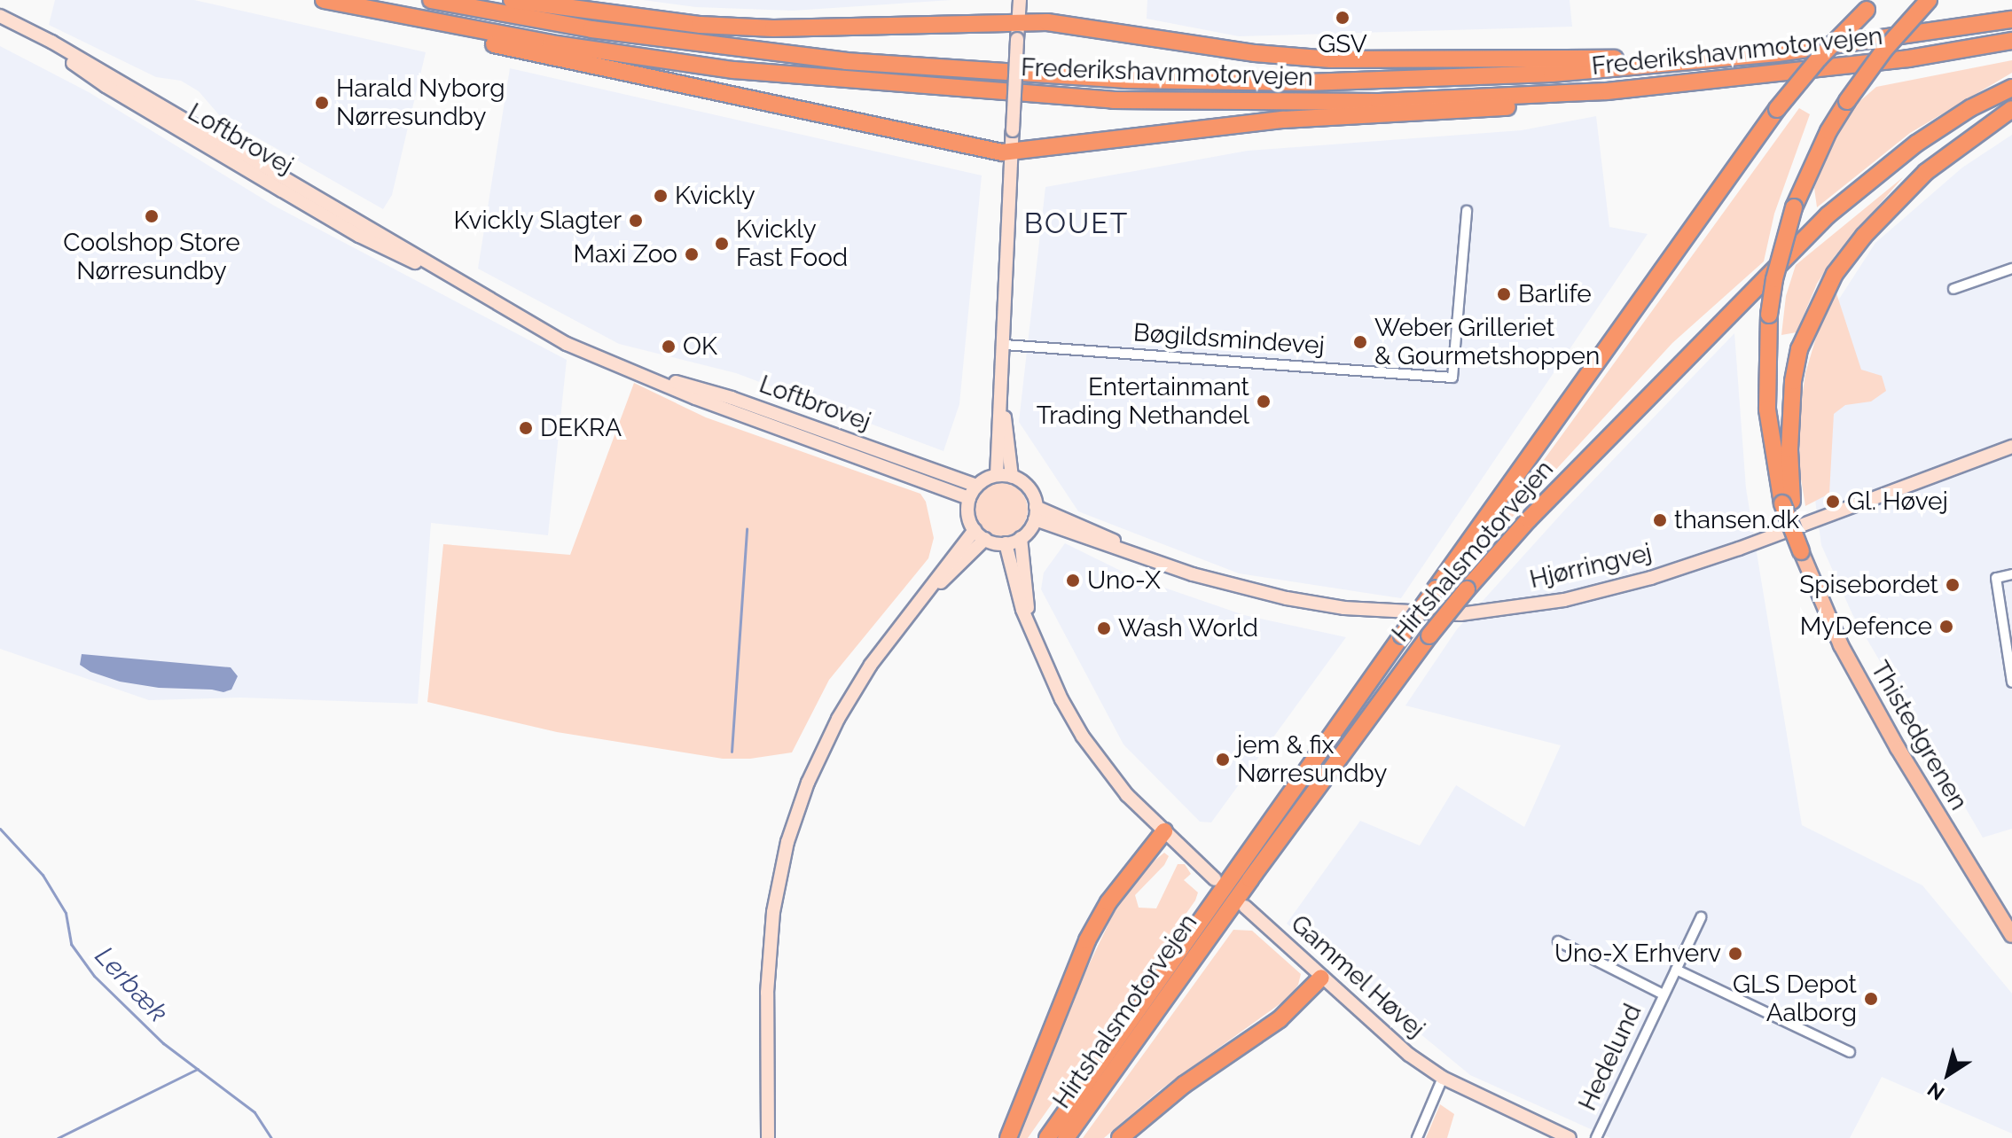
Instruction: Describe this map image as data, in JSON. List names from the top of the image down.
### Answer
{
  "streets": {
    "highway": ["Frederikshavnmotorvejen", "Hirtshalsmotorvejen"],
    "main road": [
      "Loftbrovej",
      "Hjørringvej",
      "Thistedgrenen",
      "Gammel Høvej"
    ],
    "street": ["Bøgildsmindevej", "Hedelund"]
  },
  "crossings": [
    ["Loftbrovej", "Hjørringvej"]
  ],
  "districts": ["BOUET"],
  "water": ["Lerbæk"],
  "places": [
    "GSV",
    "Harald Nyborg Nørresundby",
    "Kvickly",
    "Coolshop Store Nørresundby",
    "Kvickly Slagter",
    "Kvickly Fast Food",
    "Maxi Zoo",
    "Barlife",
    "Weber Grilleriet & Gourmetshoppen",
    "OK",
    "Entertainmant Trading Nethandel",
    "DEKRA",
    "Gl. Høvej",
    "thansen.dk",
    "Uno-X",
    "Spisebordet",
    "MyDefence",
    "Wash World",
    "jem & fix Nørresundby",
    "Uno-X Erhverv",
    "GLS Depot Aalborg"
  ],
  "north": "bottom left"
}
